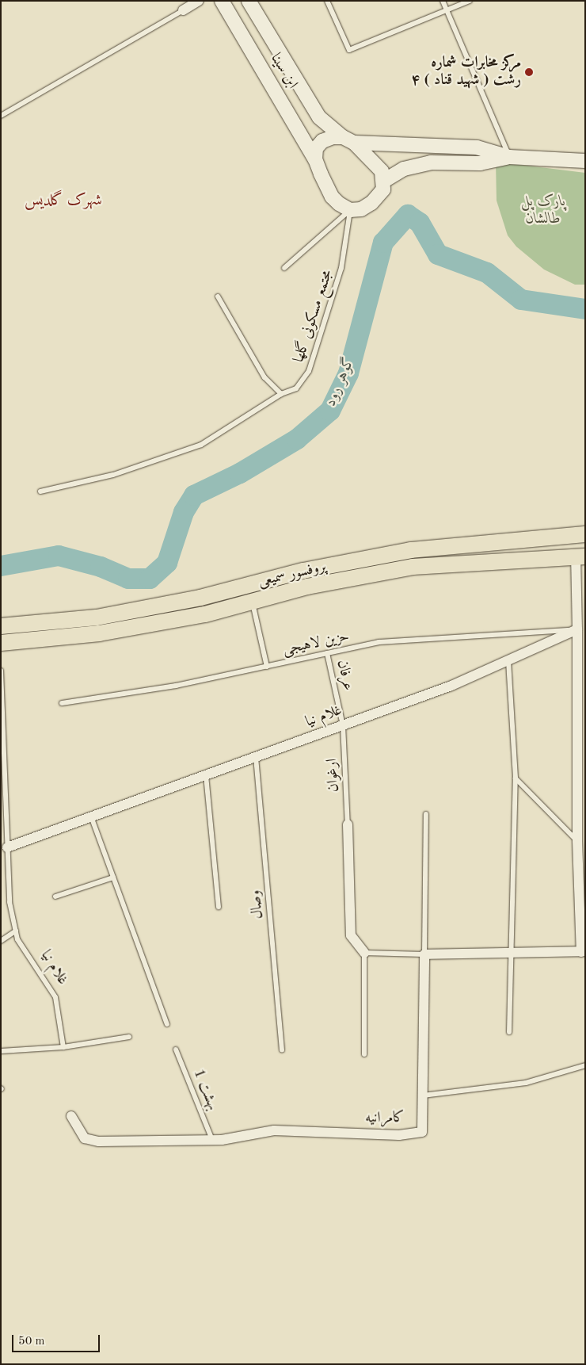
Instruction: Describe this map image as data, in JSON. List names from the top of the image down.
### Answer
{
  "streets": {
    "main road": ["پروفسور سمیعی"],
    "street": ["ابن سینا", "غلام نیا", "کامرانیه"],
    "lane": [
      "مجتمع مسکونی گلها",
      "حزین لاهیجی",
      "عرفان",
      "ارغوان",
      "وصال",
      "بهشت 1"
    ]
  },
  "crossings": [
    ["ابن سینا", "مجتمع مسکونی گلها"],
    ["حزین لاهیجی", "عرفان"],
    ["حزین لاهیجی", "غلام نیا"],
    ["عرفان", "غلام نیا"],
    ["عرفان", "ارغوان"],
    ["غلام نیا", "ارغوان"],
    ["غلام نیا", "وصال"],
    ["بهشت 1", "کامرانیه"]
  ],
  "districts": ["شهرک گلدیس"],
  "water": ["گوهر رود"],
  "parks": ["پارک پل طالشان"],
  "places": ["مرکز مخابرات شماره ۴ رشت ( شهید قناد )"],
  "scale_bar": "50 m"
}
